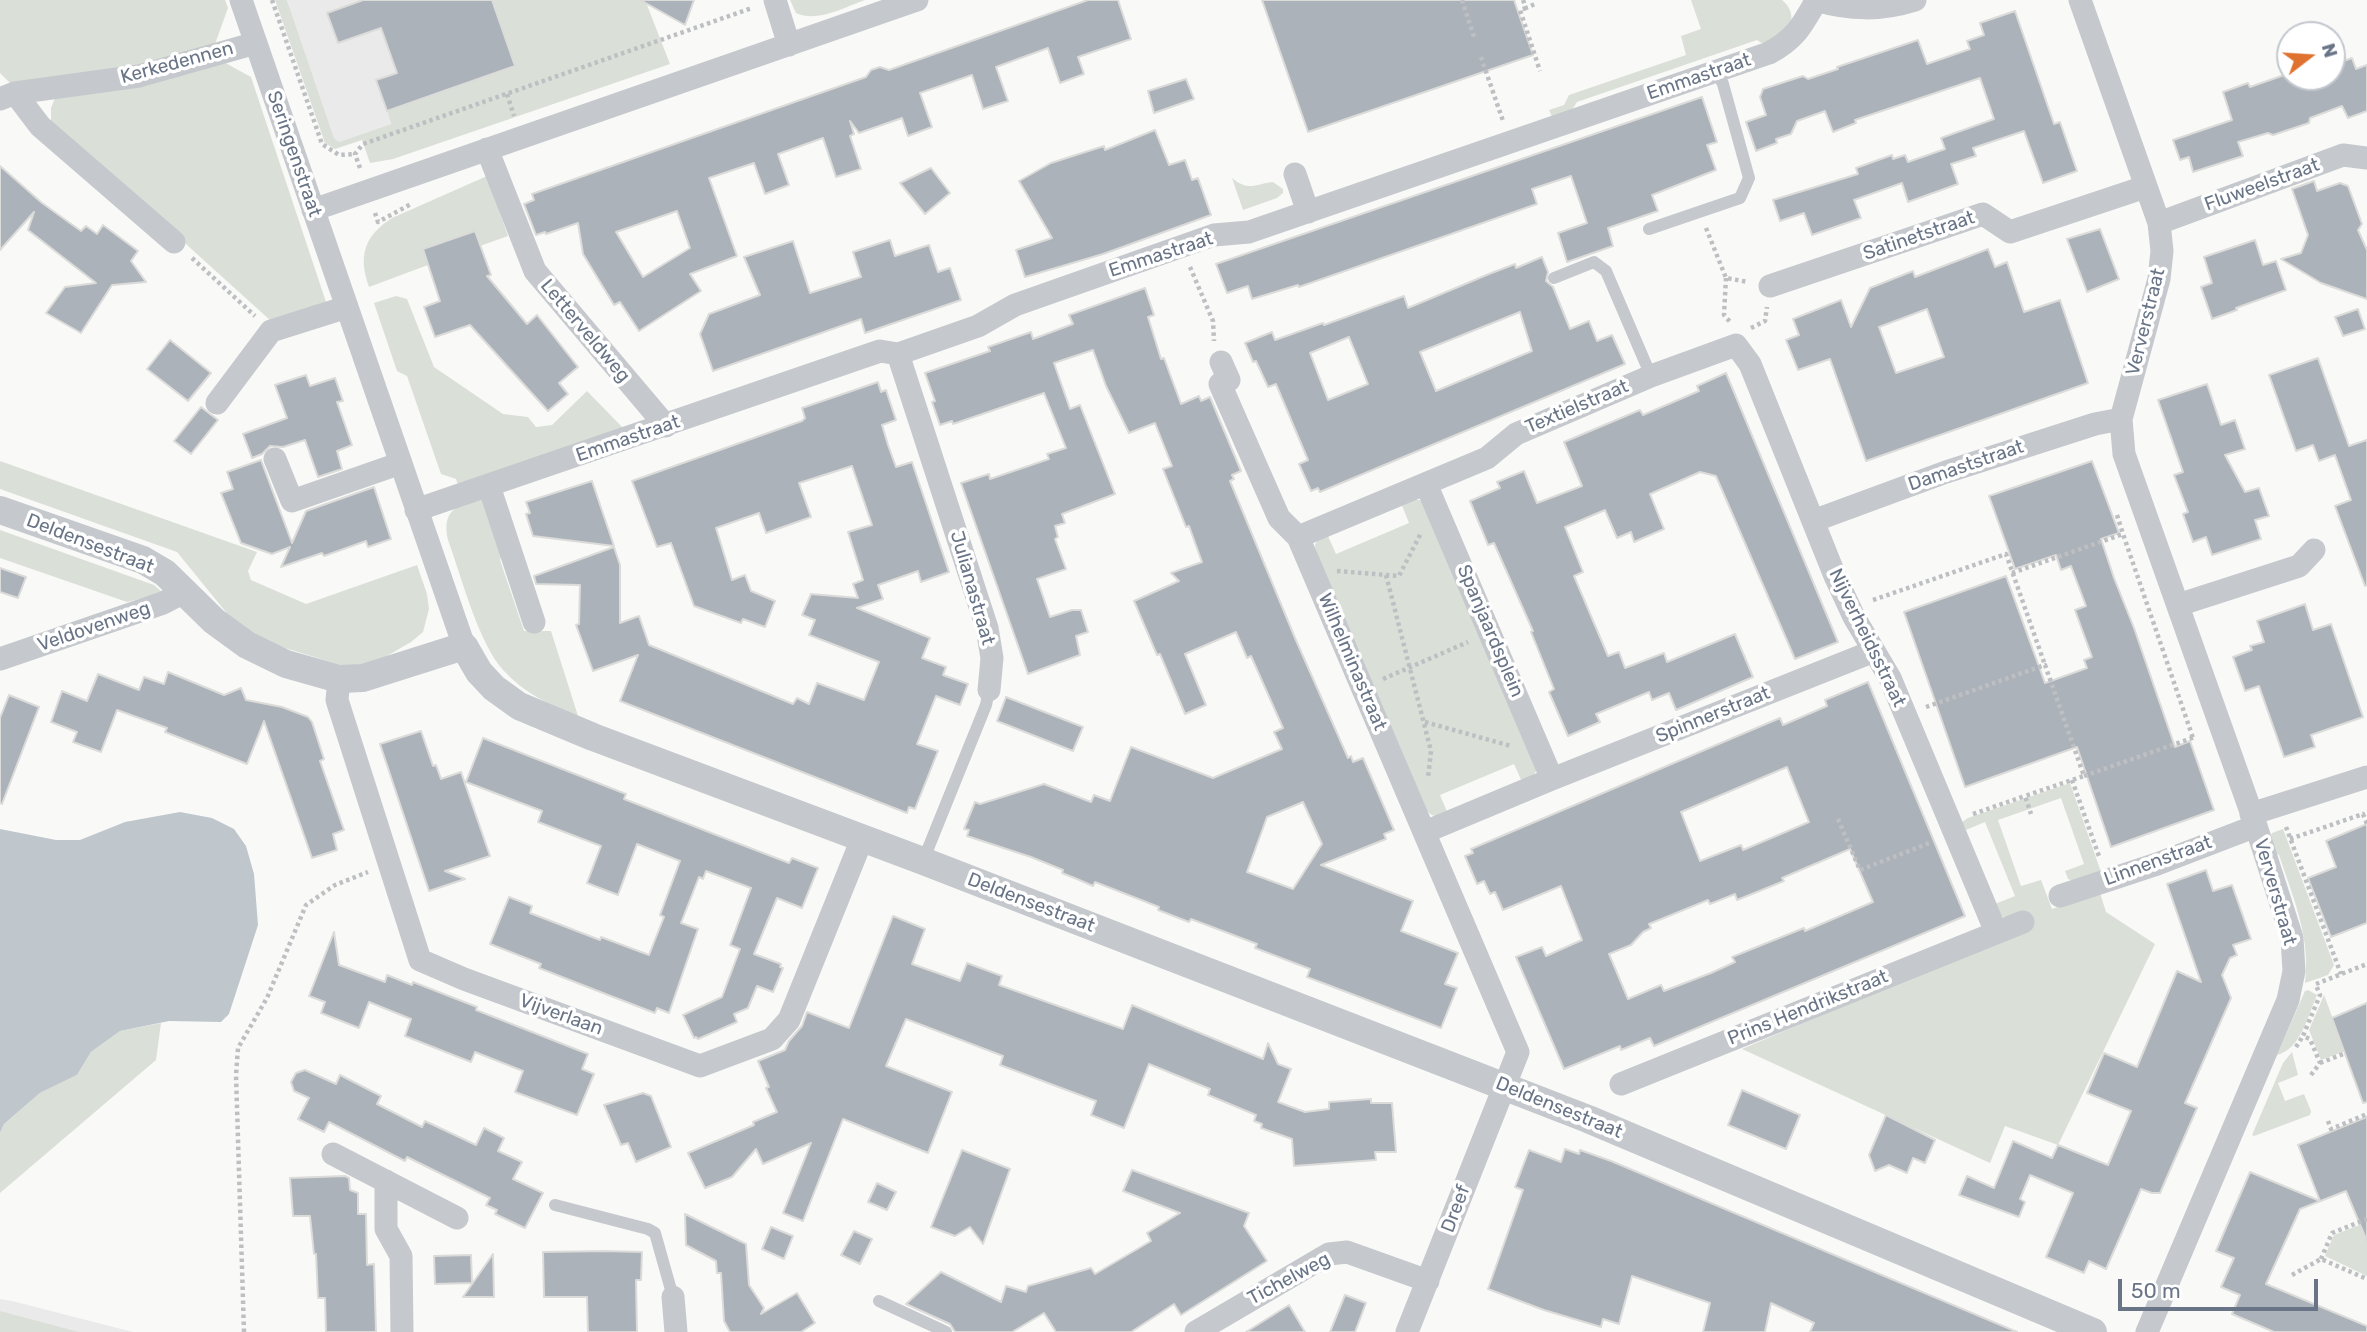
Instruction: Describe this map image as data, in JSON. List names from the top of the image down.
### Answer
{
  "streets": {
    "street": [
      "Kerkedennen",
      "Emmastraat",
      "Seringenstraat",
      "Fluweelstraat",
      "Satinetstraat",
      "Ververstraat",
      "Letterveldweg",
      "Textielstraat",
      "Damaststraat",
      "Deldensestraat",
      "Julianastraat",
      "Veldovenweg",
      "Spanjaardsplein",
      "Nijverheidsstraat",
      "Wilhelminastraat",
      "Spinnerstraat",
      "Linnenstraat",
      "Prins Hendrikstraat",
      "Vijverlaan",
      "Dreef",
      "Tichelweg"
    ]
  },
  "crossings": [
    ["Kerkedennen", "Seringenstraat"],
    ["Emmastraat", "Seringenstraat"],
    ["Emmastraat", "Letterveldweg"],
    ["Emmastraat", "Julianastraat"],
    ["Seringenstraat", "Deldensestraat"],
    ["Fluweelstraat", "Ververstraat"],
    ["Satinetstraat", "Ververstraat"],
    ["Ververstraat", "Damaststraat"],
    ["Ververstraat", "Linnenstraat"],
    ["Textielstraat", "Spanjaardsplein"],
    ["Textielstraat", "Nijverheidsstraat"],
    ["Damaststraat", "Nijverheidsstraat"],
    ["Deldensestraat", "Julianastraat"],
    ["Deldensestraat", "Veldovenweg"],
    ["Deldensestraat", "Wilhelminastraat"],
    ["Deldensestraat", "Vijverlaan"],
    ["Deldensestraat", "Dreef"],
    ["Spanjaardsplein", "Spinnerstraat"],
    ["Nijverheidsstraat", "Spinnerstraat"],
    ["Nijverheidsstraat", "Prins Hendrikstraat"],
    ["Wilhelminastraat", "Dreef"],
    ["Dreef", "Tichelweg"]
  ],
  "scale_bar": "50 m",
  "north": "right"
}
